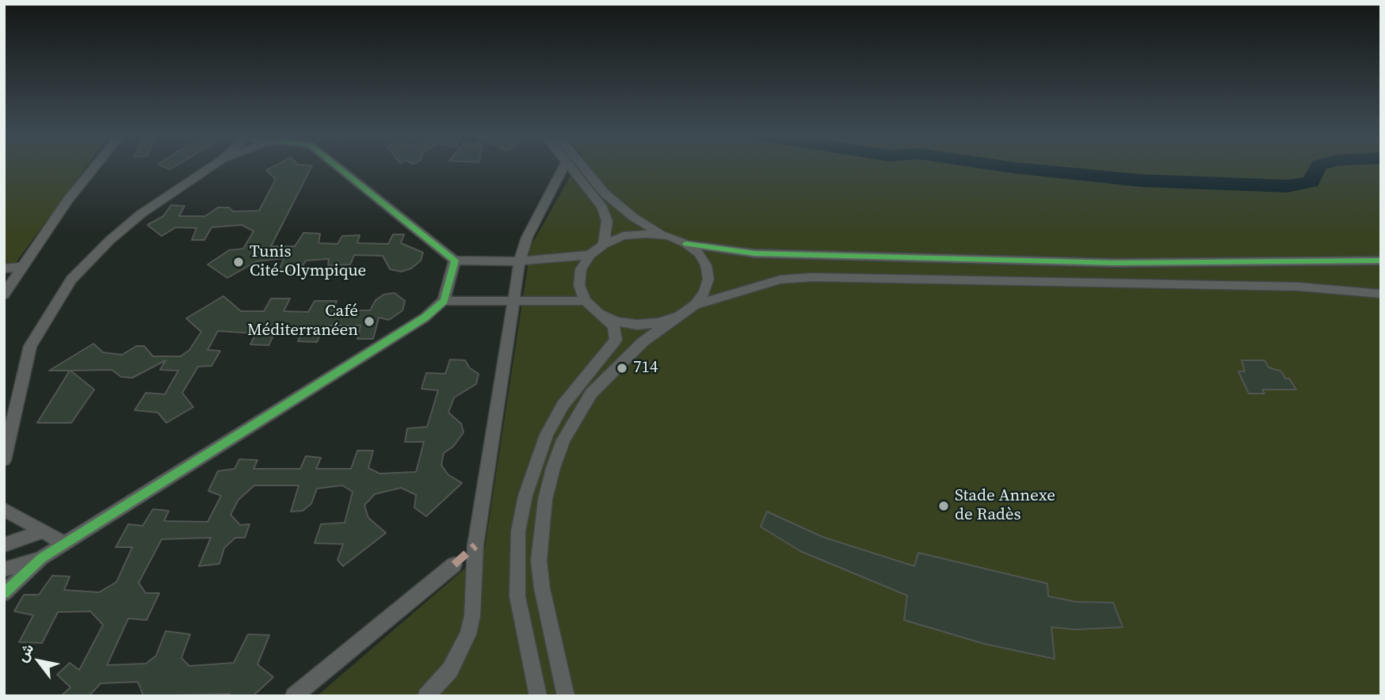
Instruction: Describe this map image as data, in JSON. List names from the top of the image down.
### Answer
{
  "places": [
    "Tunis Cité-Olympique",
    "Café Méditerranéen",
    "714",
    "Stade Annexe de Radès"
  ],
  "north": "top left"
}
